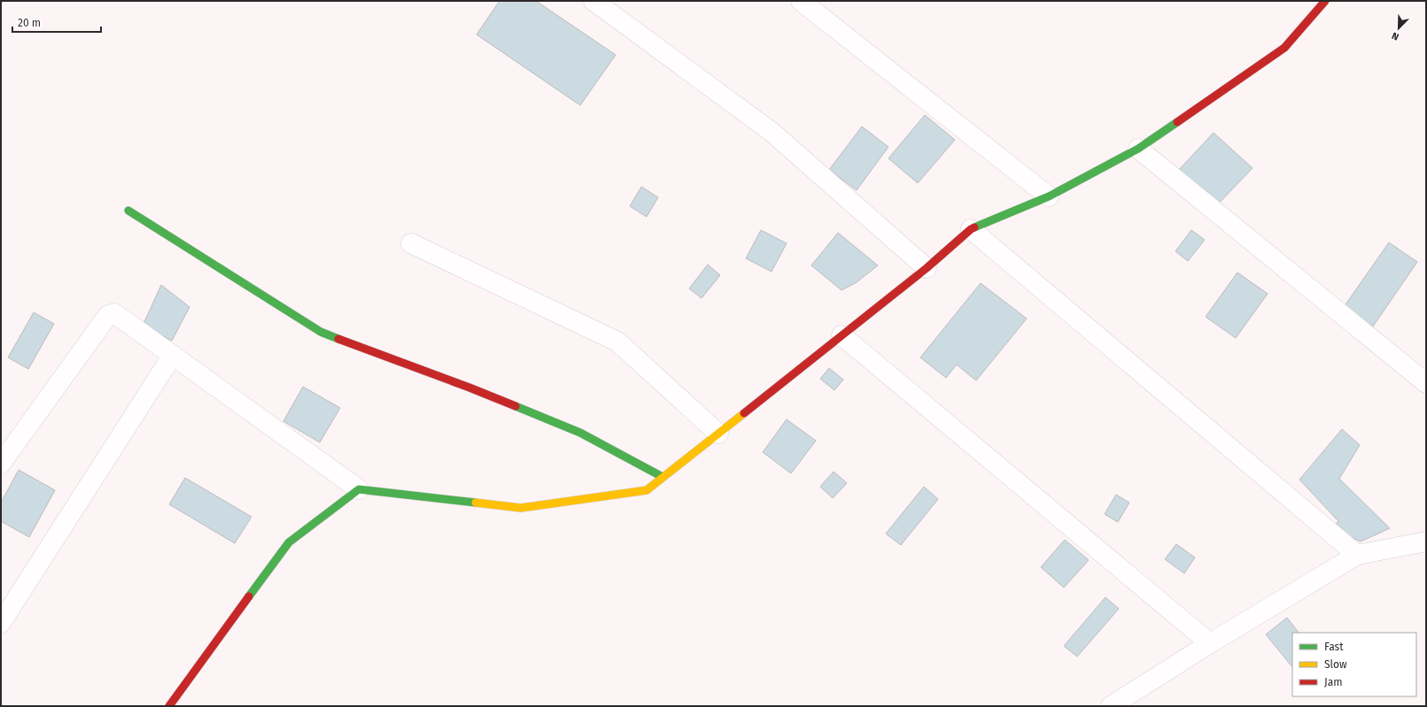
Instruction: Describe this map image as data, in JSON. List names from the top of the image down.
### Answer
{
  "legend": ["Fast", "Slow", "Jam"],
  "scale_bar": "20 m",
  "north": "bottom left"
}
